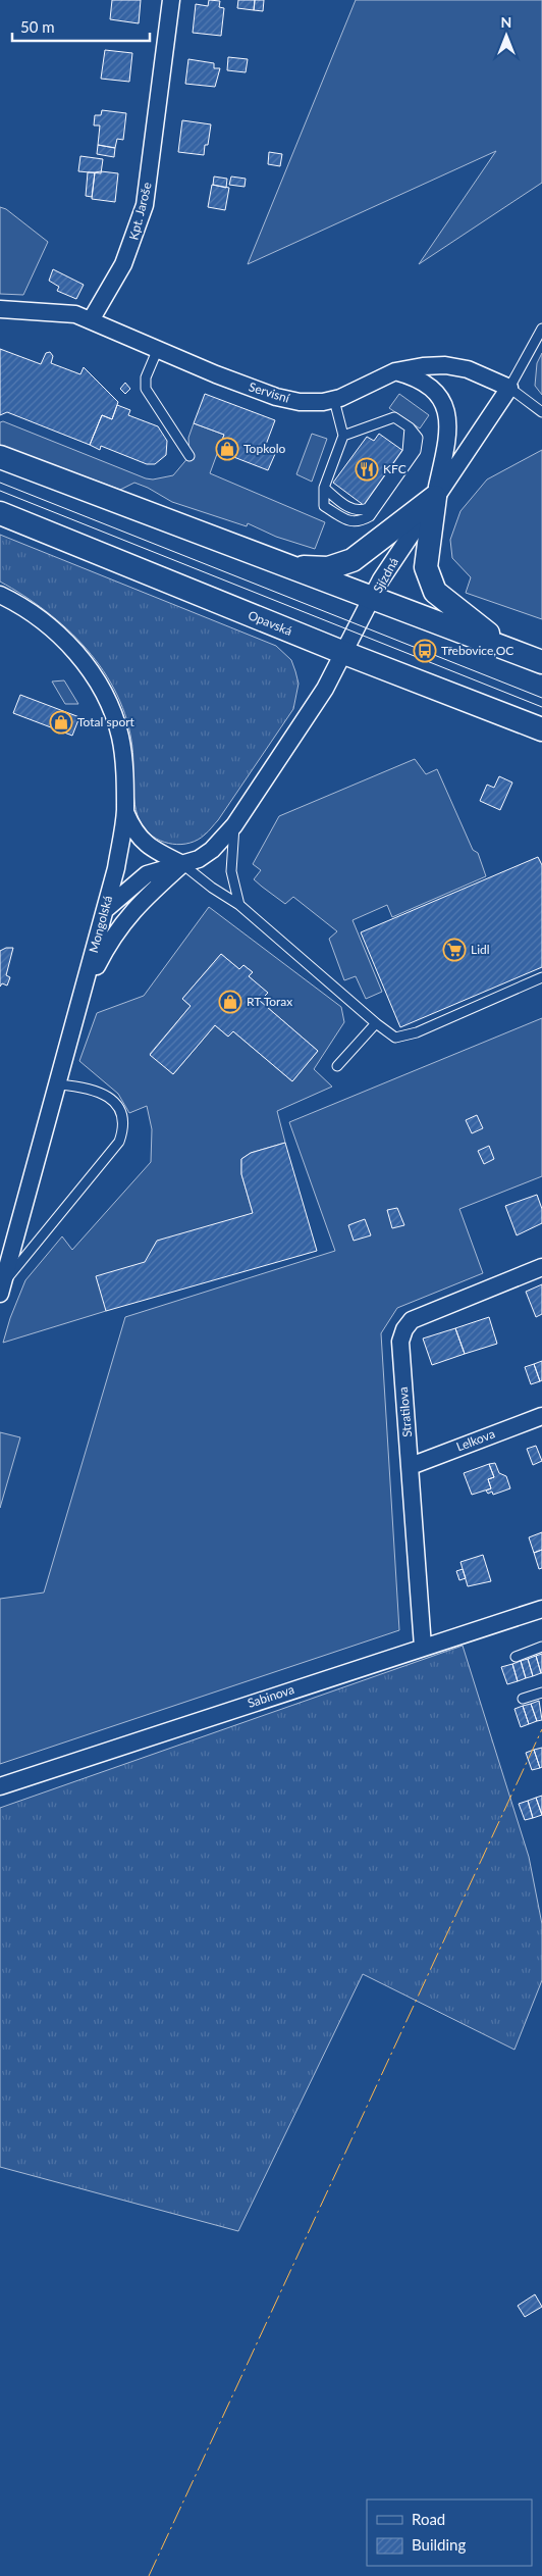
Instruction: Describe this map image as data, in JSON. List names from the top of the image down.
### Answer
{
  "streets": {
    "main road": ["Opavská"],
    "street": [
      "Kpt. Jaroše",
      "Servisní",
      "Sjízdná",
      "Mongolská",
      "Stratilova",
      "Lelkova",
      "Sabinova"
    ]
  },
  "crossings": [
    ["Kpt. Jaroše", "Servisní"],
    ["Servisní", "Sjízdná"],
    ["Sjízdná", "Opavská"],
    ["Stratilova", "Lelkova"],
    ["Stratilova", "Sabinova"]
  ],
  "places": {
    "shop": ["Topkolo", "Total sport", "RT Torax"],
    "restaurant": ["KFC"],
    "bus stop": ["Třebovice,OC"],
    "supermarket": ["Lidl"]
  },
  "legend": ["Road", "Building"],
  "scale_bar": "50 m",
  "north": "top"
}
